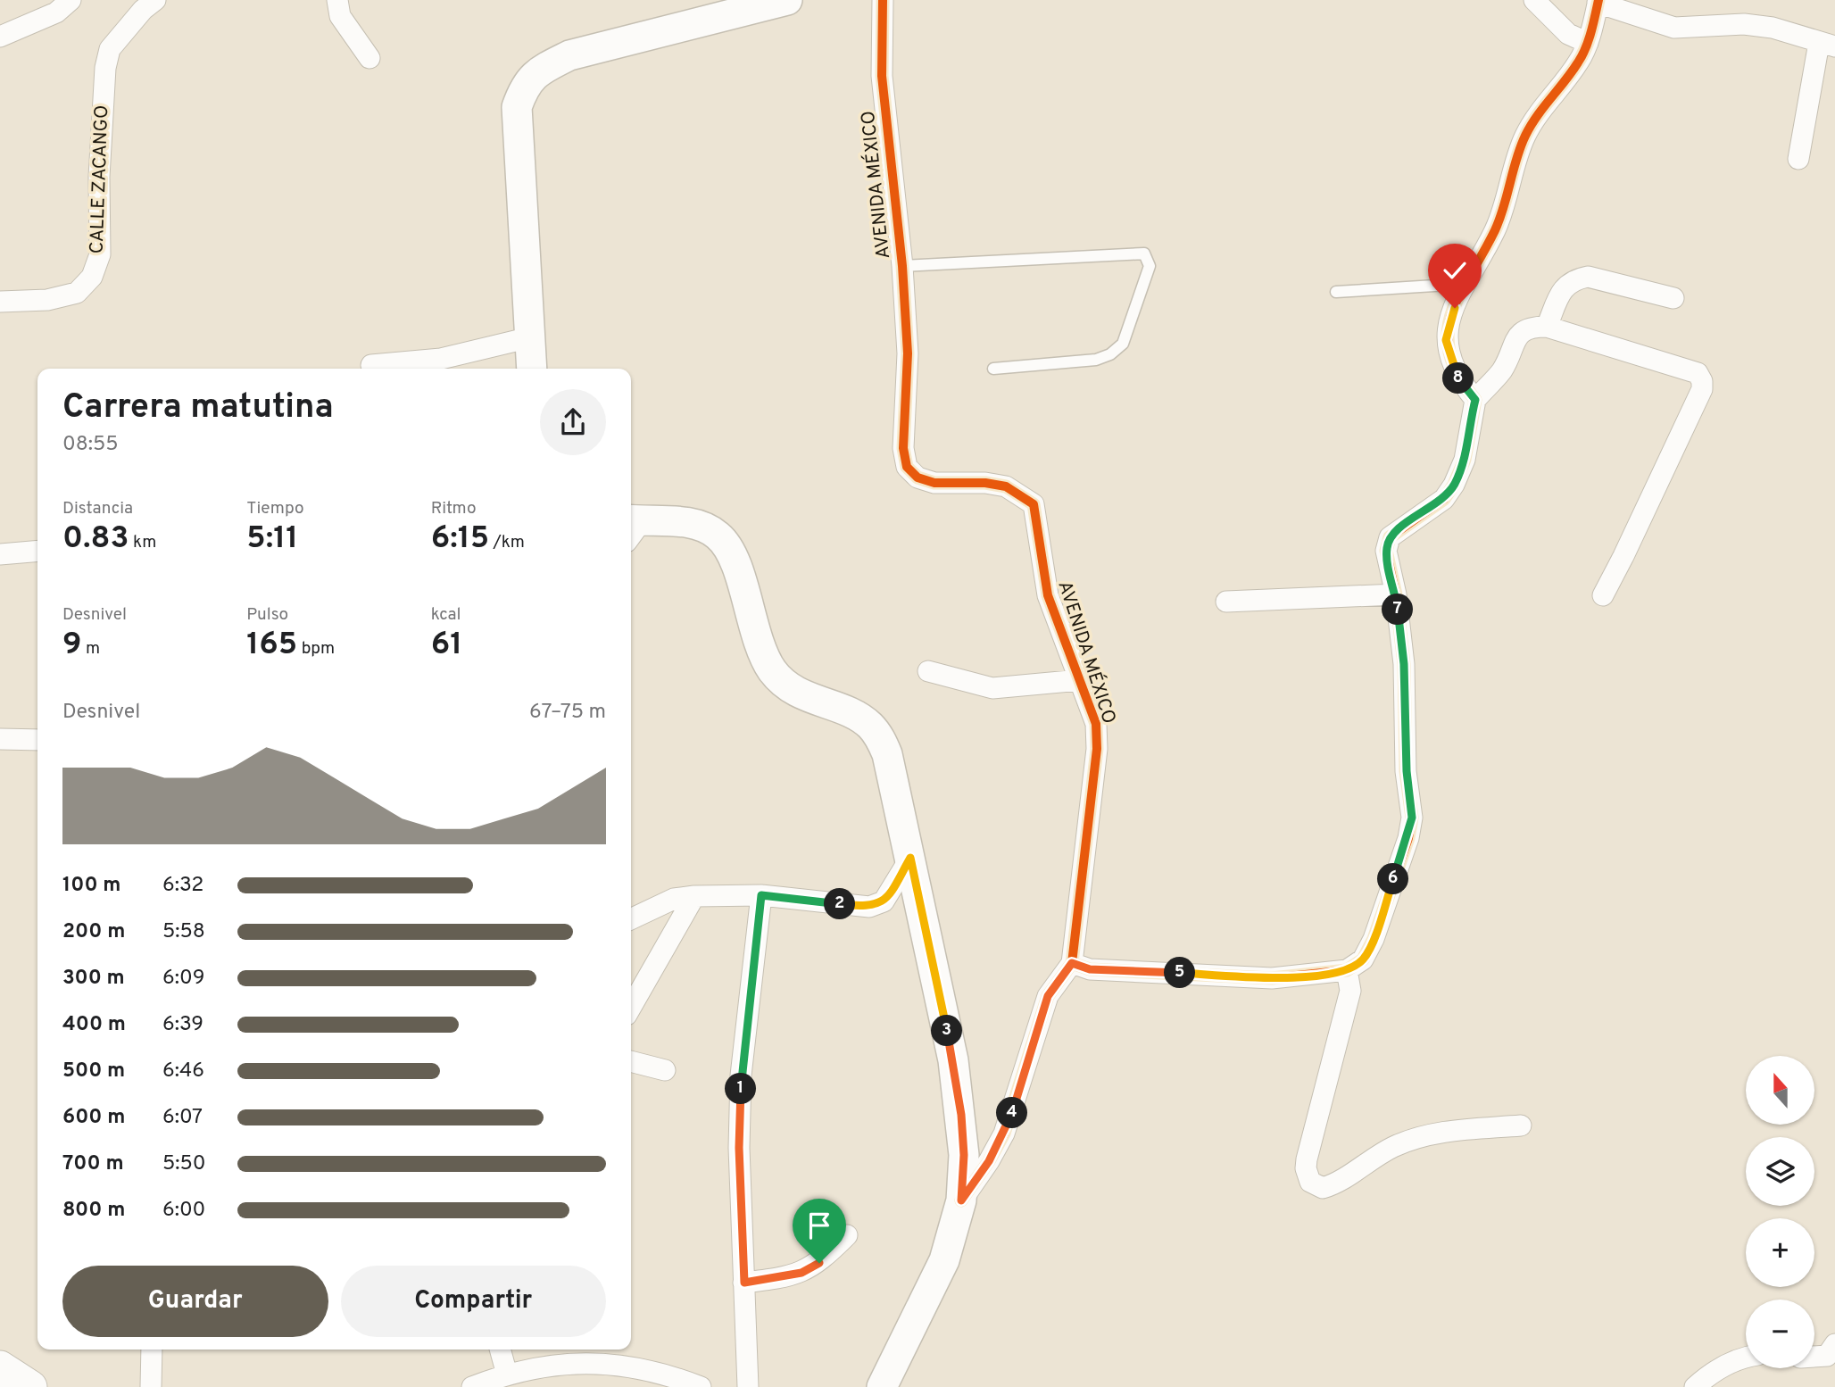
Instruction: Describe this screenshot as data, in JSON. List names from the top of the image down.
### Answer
{
  "streets": {
    "street": ["CALLE ZACANGO", "AVENIDA MÉXICO"]
  },
  "north": "top",
  "page": {
    "pins": [
      "8",
      "7",
      "6",
      "2",
      "5",
      "3",
      "1",
      "4"
    ],
    "heading": ["Carrera matutina", "08:55"],
    "stats": [
      ["Distancia", "0.83 km"],
      ["Tiempo", "5:11"],
      ["Ritmo", "6:15 /km"],
      ["Desnivel", "9 m"],
      ["Pulso", "165 bpm"],
      ["kcal", "61"]
    ],
    "chart": ["Desnivel", "67–75 m"],
    "list": [
      {
        "name": "100 m",
        "note": "6:32"
      },
      {
        "name": "200 m",
        "note": "5:58"
      },
      {
        "name": "300 m",
        "note": "6:09"
      },
      {
        "name": "400 m",
        "note": "6:39"
      },
      {
        "name": "500 m",
        "note": "6:46"
      },
      {
        "name": "600 m",
        "note": "6:07"
      },
      {
        "name": "700 m",
        "note": "5:50"
      },
      {
        "name": "800 m",
        "note": "6:00"
      }
    ],
    "map_buttons": ["+", "−"],
    "buttons": ["Guardar", "Compartir"]
  }
}
